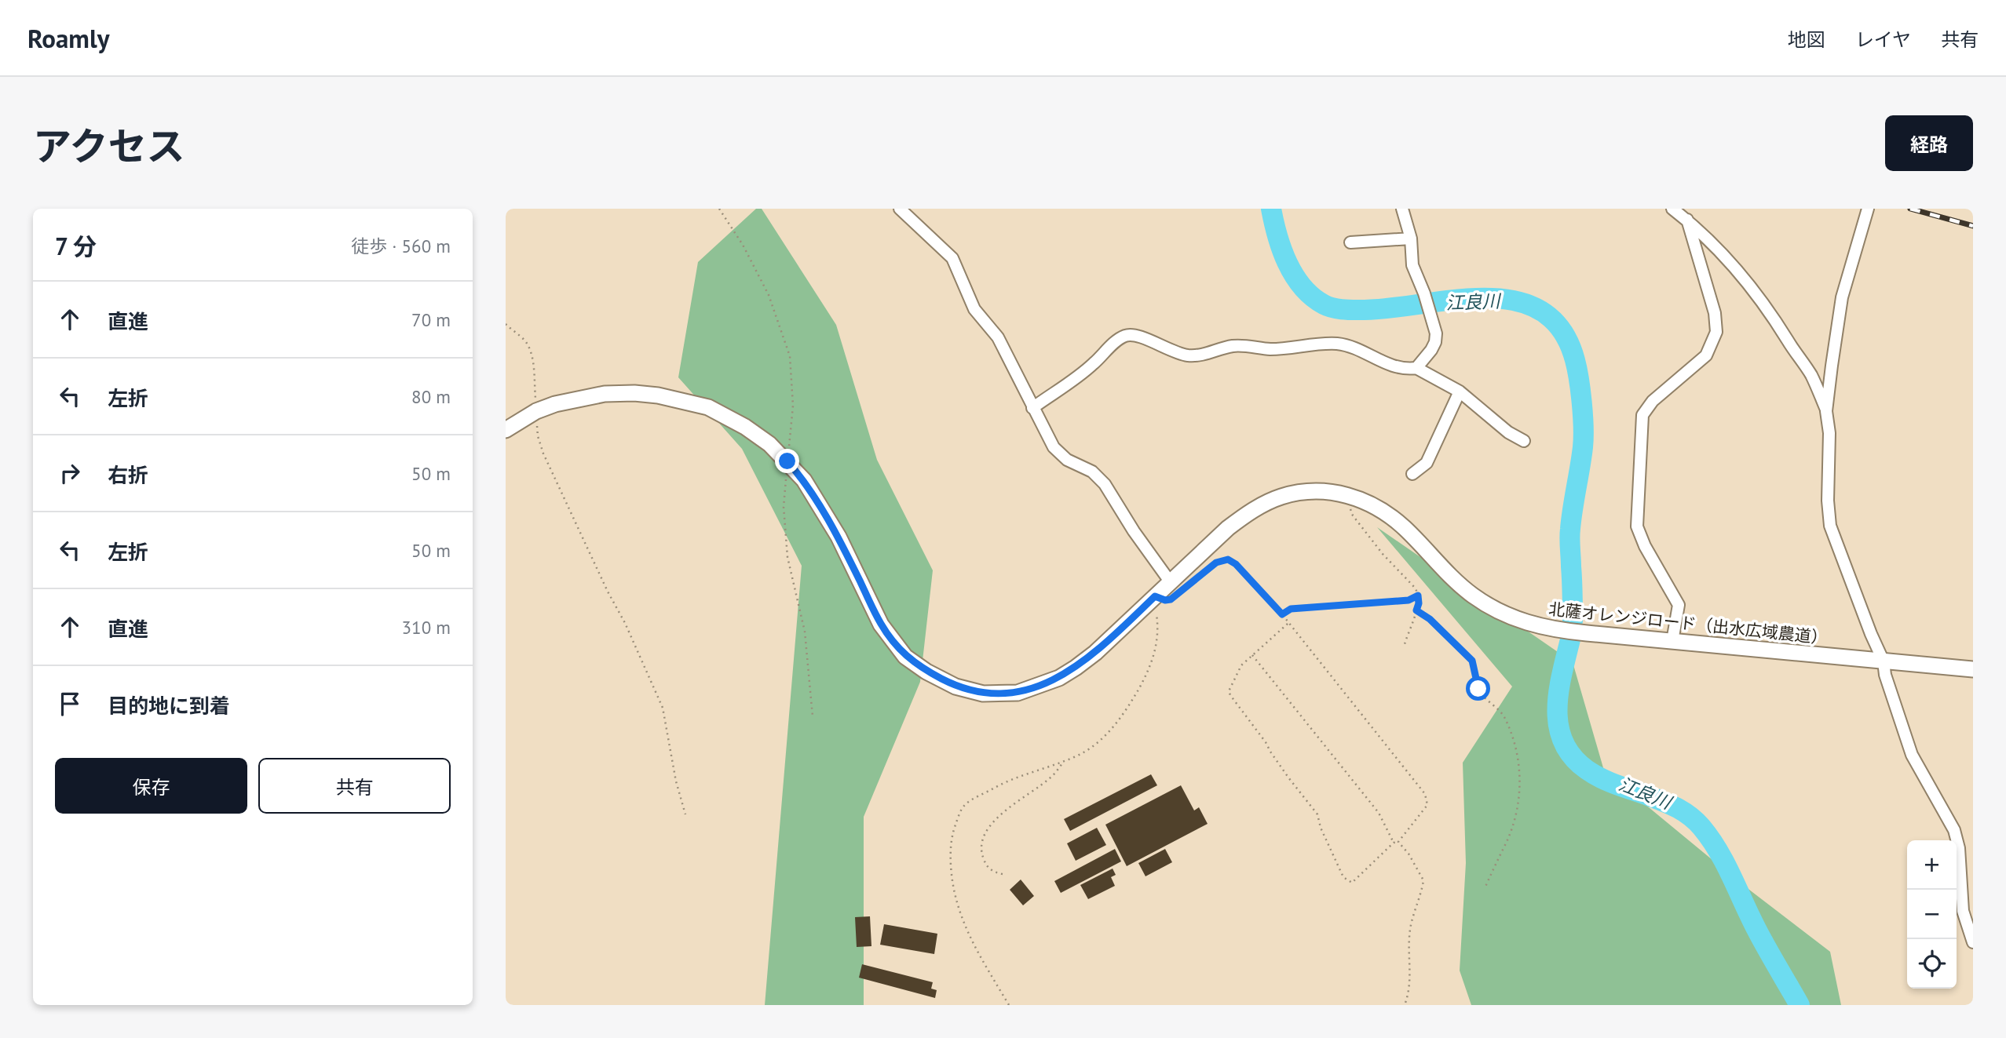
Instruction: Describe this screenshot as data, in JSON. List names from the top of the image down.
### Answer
{
  "streets": {
    "street": ["北薩オレンジロード（出水広域農道）"]
  },
  "water": ["江良川"],
  "page": {
    "header": "Roamly",
    "nav": ["地図", "レイヤ", "共有"],
    "title": "アクセス",
    "buttons": [
      "経路",
      ["保存", "共有"]
    ],
    "heading": ["7 分", "徒歩 · 560 m"],
    "list": [
      ["直進", "70 m"],
      ["左折", "80 m"],
      ["右折", "50 m"],
      ["左折", "50 m"],
      ["直進", "310 m"],
      "目的地に到着"
    ],
    "map_buttons": ["+", "−"]
  }
}
